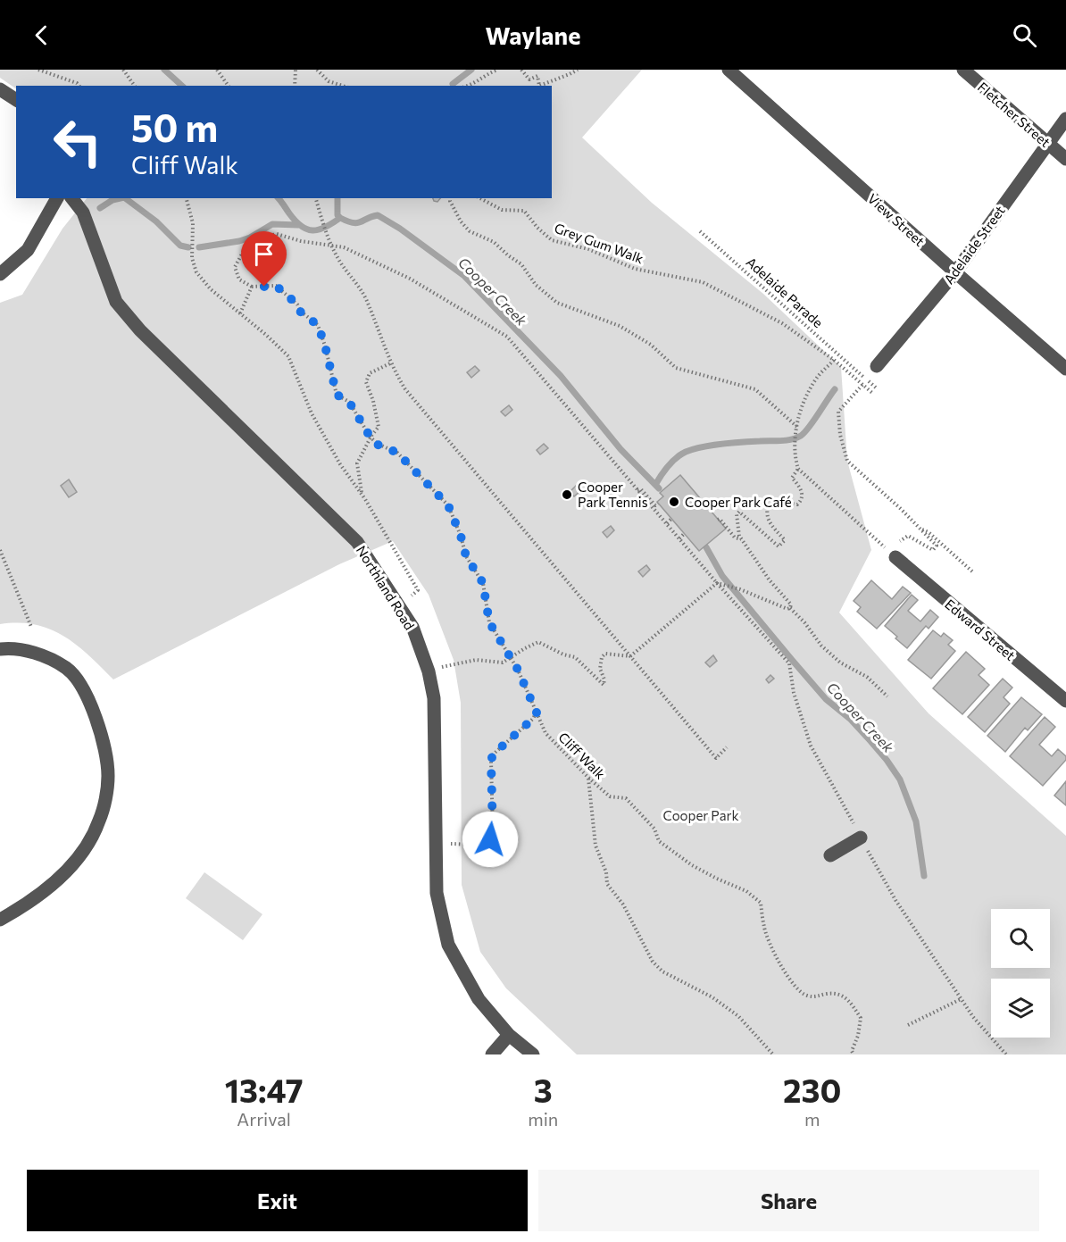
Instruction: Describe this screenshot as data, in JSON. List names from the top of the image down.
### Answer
{
  "streets": {
    "street": [
      "Fletcher Street",
      "View Street",
      "Adelaide Street",
      "Northland Road",
      "Edward Street"
    ],
    "path": ["Grey Gum Walk", "Adelaide Parade", "Cliff Walk"]
  },
  "crossings": [
    ["Fletcher Street", "Adelaide Street"],
    ["View Street", "Adelaide Street"]
  ],
  "water": ["Cooper Creek"],
  "parks": ["Cooper Park"],
  "places": ["Cooper Park Tennis", "Cooper Park Café"],
  "page": {
    "header": "Waylane",
    "turn": ["50 m", "Cliff Walk"],
    "eta": [
      "13:47",
      "Arrival",
      "3",
      "min",
      "230",
      "m"
    ],
    "buttons": ["Exit", "Share"]
  }
}
